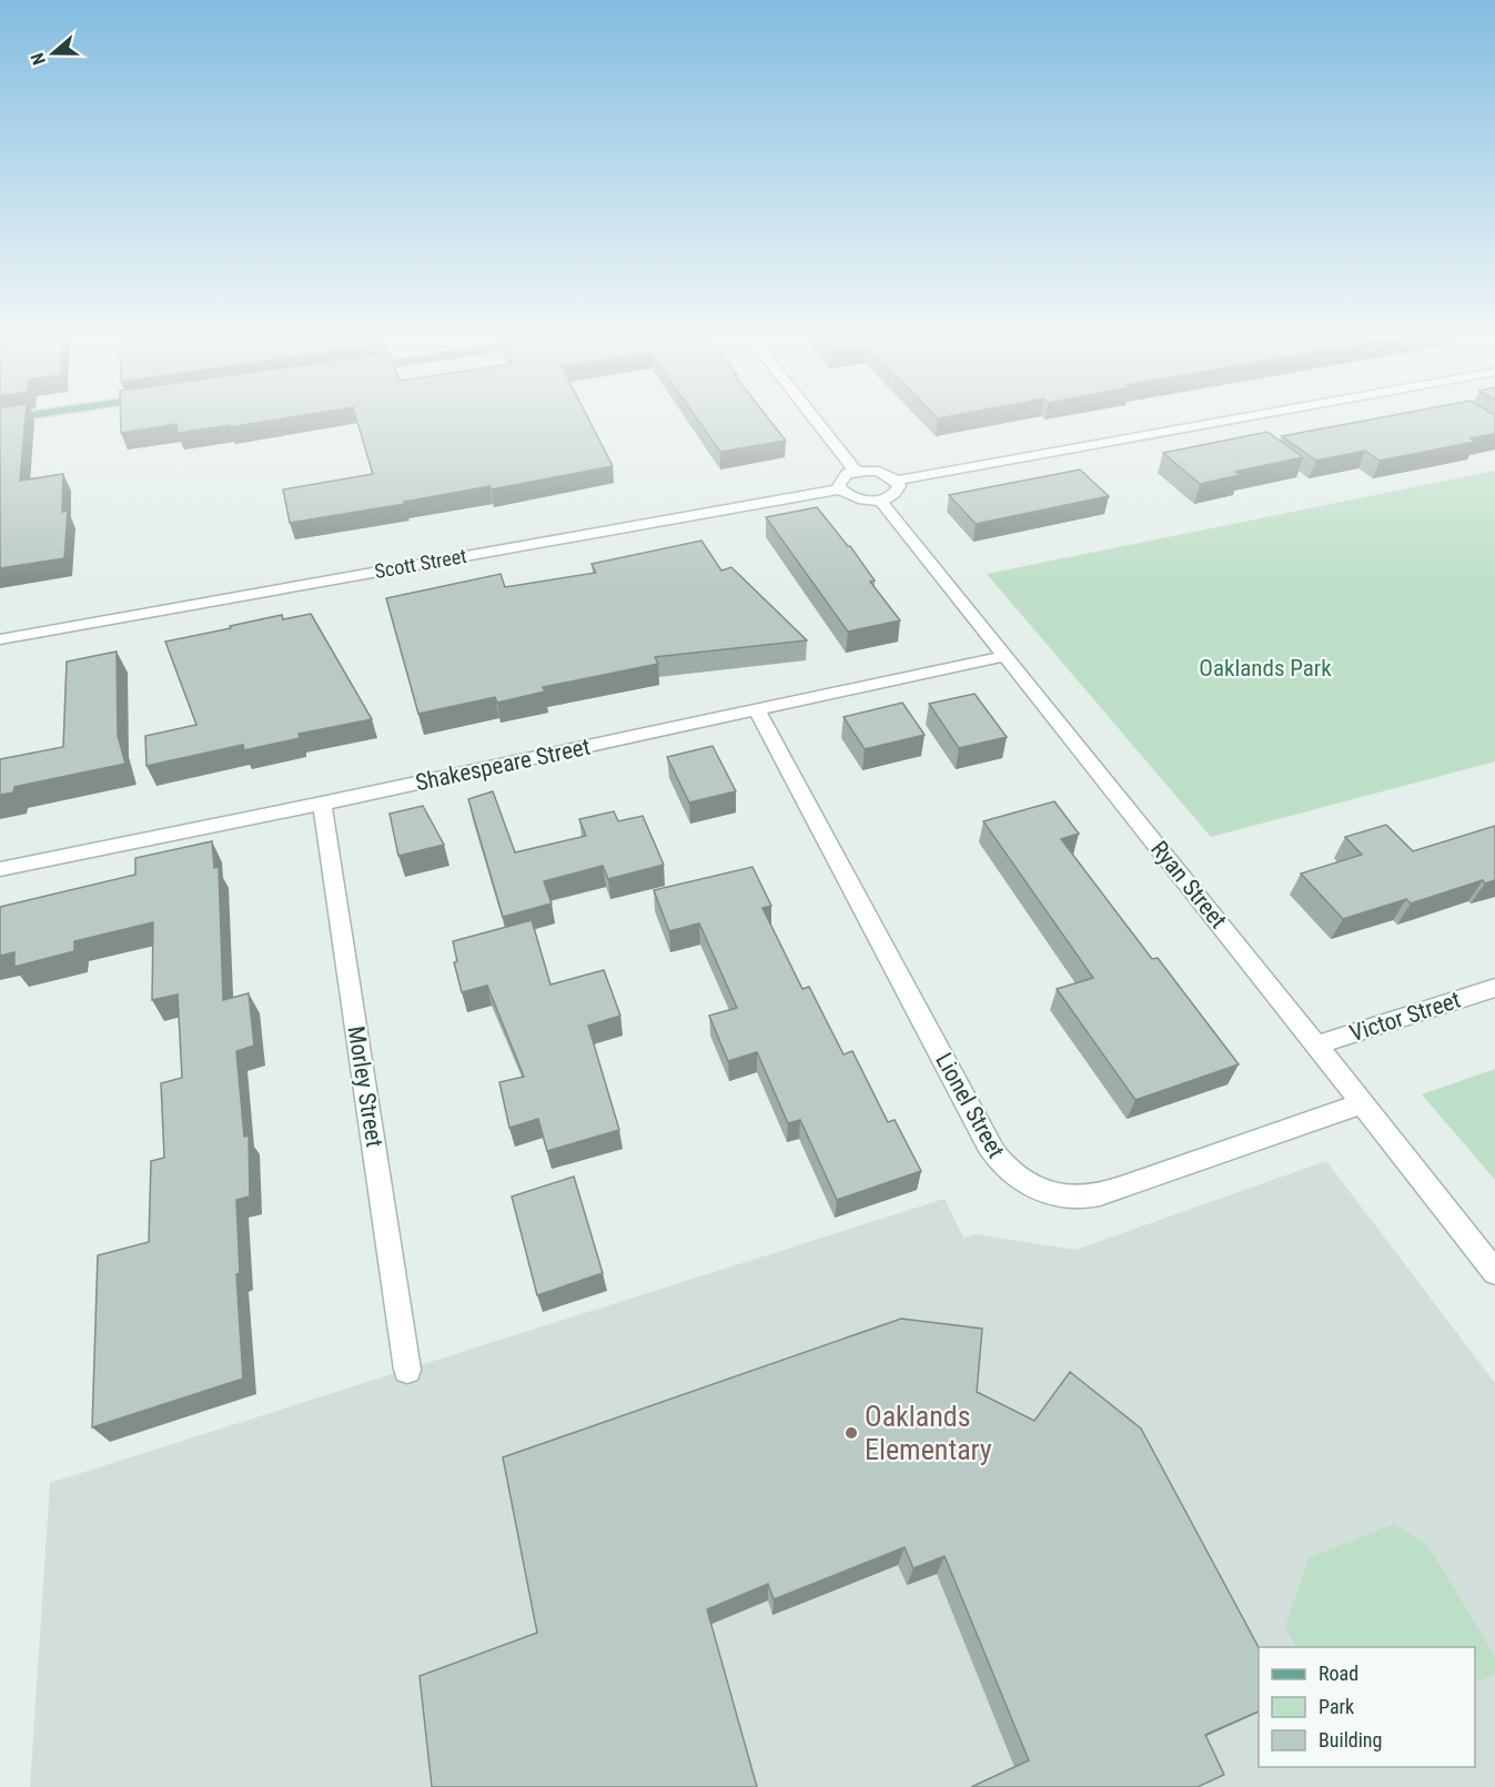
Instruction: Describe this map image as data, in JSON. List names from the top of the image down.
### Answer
{
  "streets": {
    "street": [
      "Scott Street",
      "Shakespeare Street",
      "Ryan Street",
      "Victor Street",
      "Morley Street",
      "Lionel Street"
    ]
  },
  "crossings": [
    ["Shakespeare Street", "Ryan Street"],
    ["Shakespeare Street", "Morley Street"],
    ["Shakespeare Street", "Lionel Street"],
    ["Ryan Street", "Victor Street"],
    ["Ryan Street", "Lionel Street"]
  ],
  "parks": ["Oaklands Park"],
  "places": ["Oaklands Elementary"],
  "legend": ["Road", "Park", "Building"],
  "north": "left"
}
